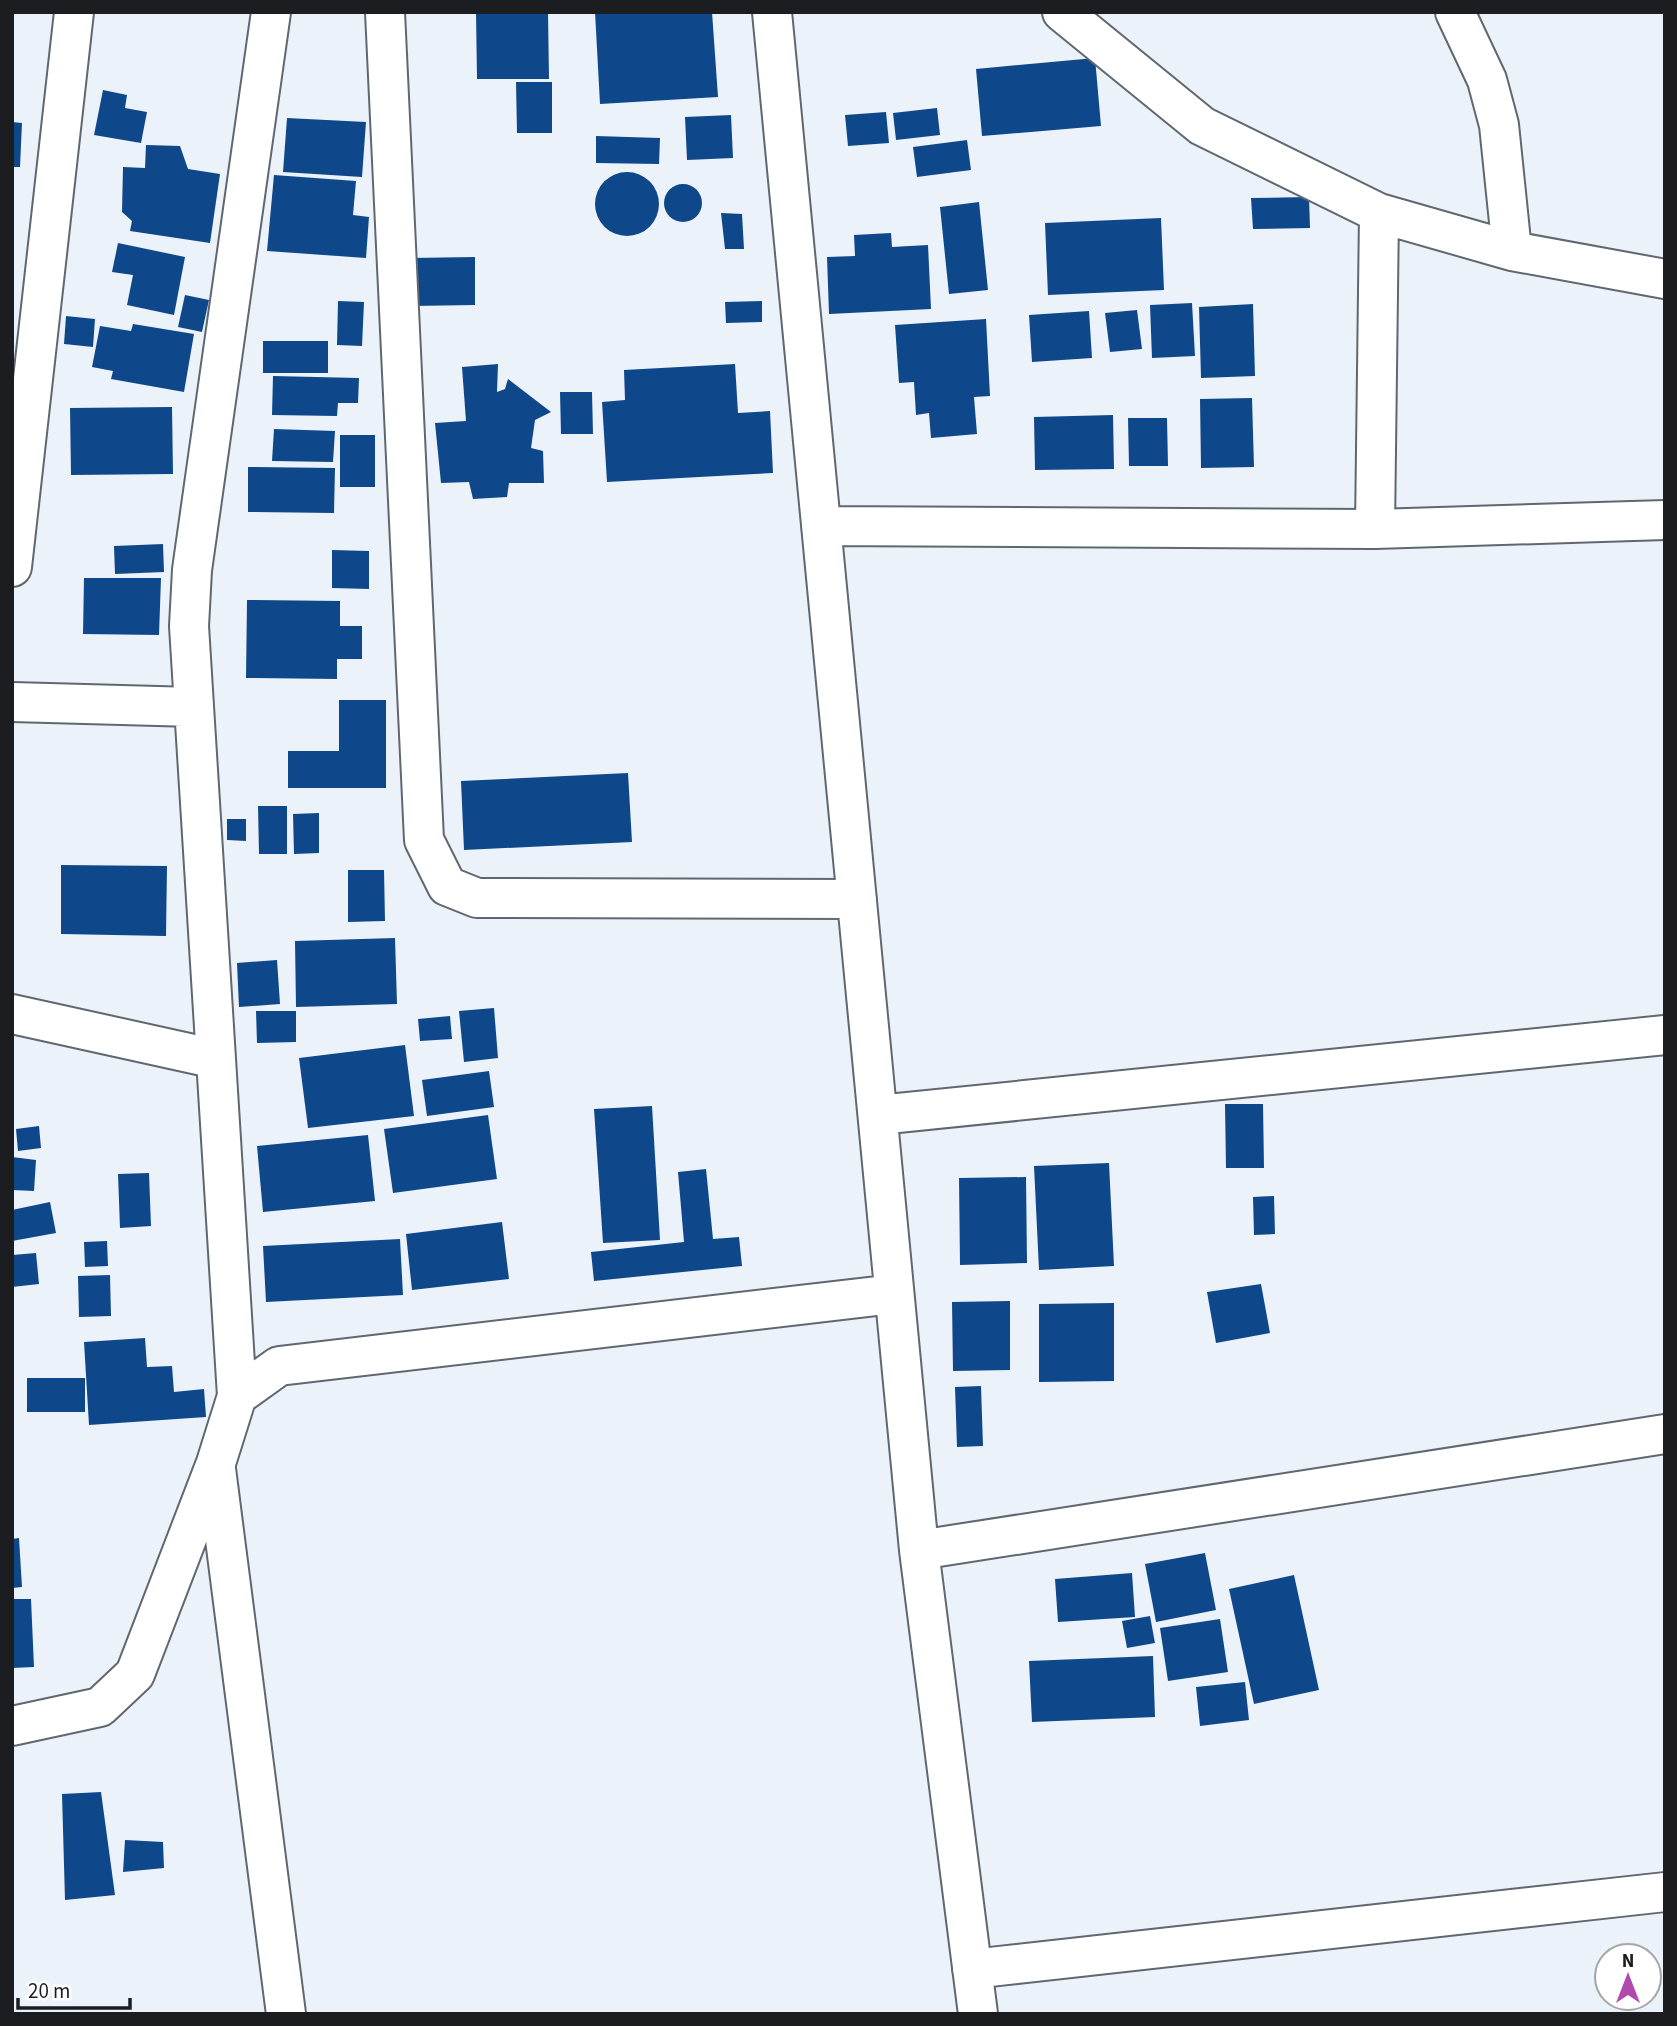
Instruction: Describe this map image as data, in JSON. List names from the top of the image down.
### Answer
{
  "scale_bar": "20 m",
  "north": "top"
}
